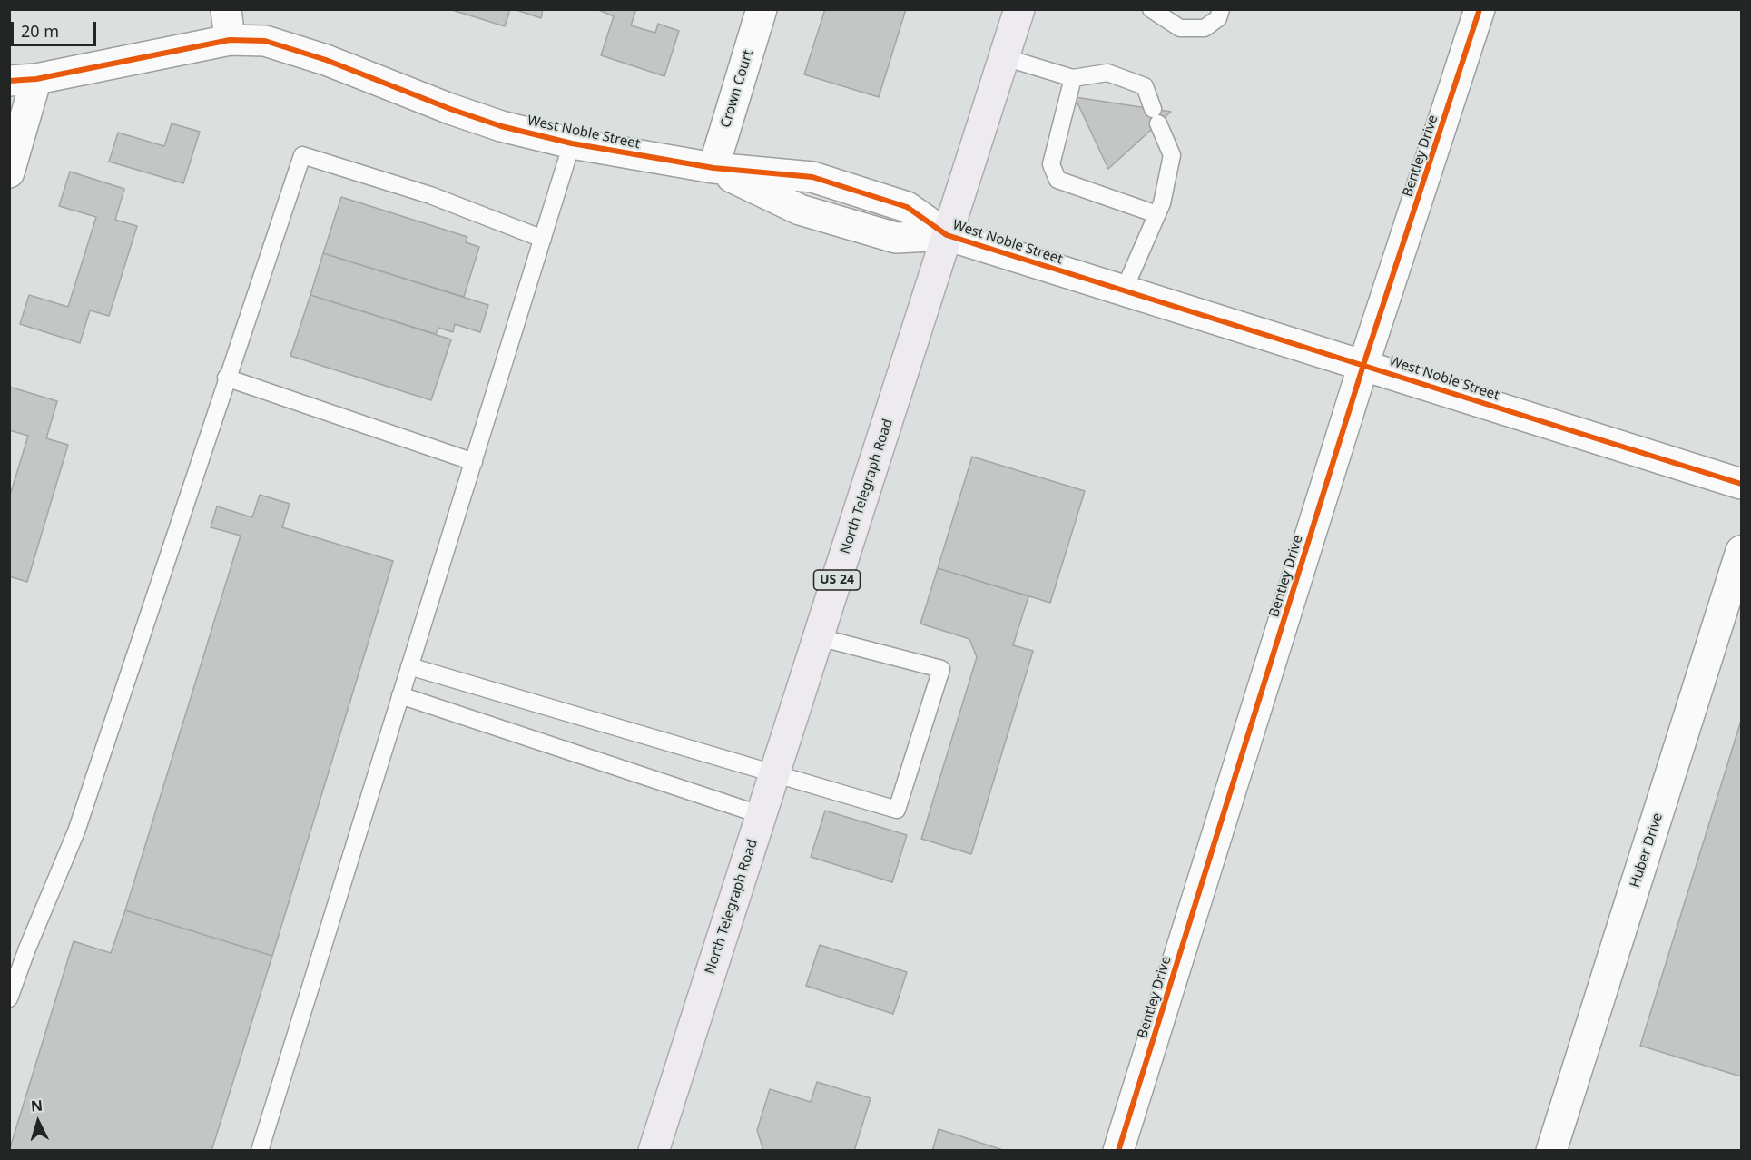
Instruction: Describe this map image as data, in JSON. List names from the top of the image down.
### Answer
{
  "streets": {
    "main road": ["North Telegraph Road", "US 24"],
    "street": [
      "Crown Court",
      "West Noble Street",
      "Bentley Drive",
      "Huber Drive"
    ]
  },
  "crossings": [
    ["Crown Court", "West Noble Street"],
    ["West Noble Street", "Bentley Drive"],
    ["West Noble Street", "North Telegraph Road"]
  ],
  "scale_bar": "20 m",
  "north": "top"
}
